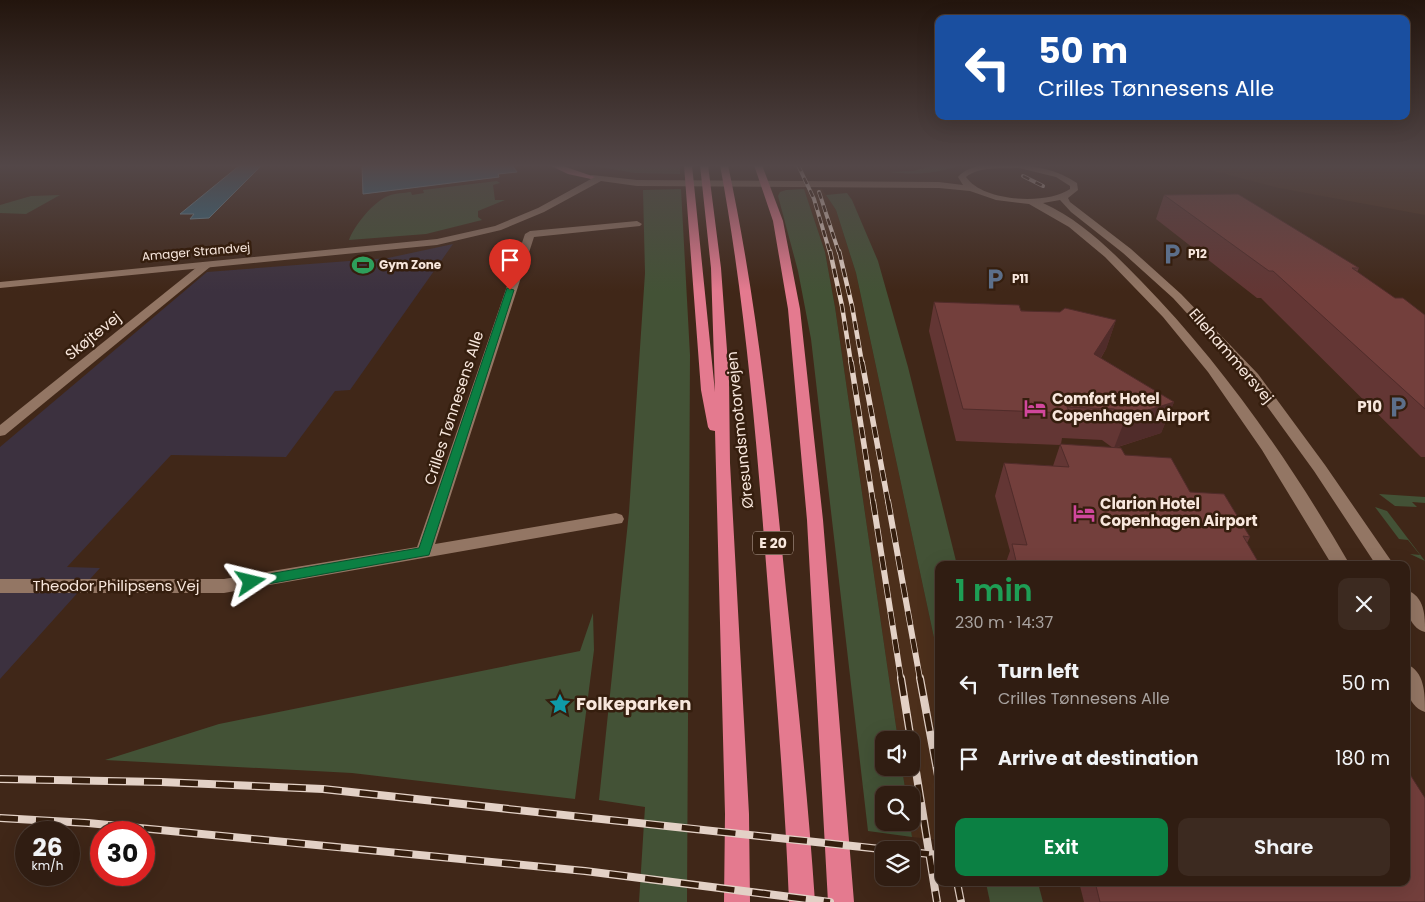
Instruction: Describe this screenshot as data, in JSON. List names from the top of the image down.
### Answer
{
  "streets": {
    "highway": ["Øresundsmotorvejen", "E 20"],
    "street": [
      "Amager Strandvej",
      "Skøjtevej",
      "Ellehammersvej",
      "Crilles Tønnesens Alle",
      "Theodor Philipsens Vej"
    ]
  },
  "crossings": [
    ["Amager Strandvej", "Skøjtevej"],
    ["Crilles Tønnesens Alle", "Theodor Philipsens Vej"]
  ],
  "places": {
    "parking": ["P12", "P11", "P10"],
    "sports": ["Gym Zone"],
    "hotel": ["Comfort Hotel Copenhagen Airport", "Clarion Hotel Copenhagen Airport"],
    "place": ["Folkeparken"]
  },
  "page": {
    "turn": ["50 m", "Crilles Tønnesens Alle"],
    "heading": ["1 min", "230 m · 14:37"],
    "list": [
      {
        "name": "Turn left",
        "note": "Crilles Tønnesens Alle",
        "value": "50 m"
      },
      {
        "name": "Arrive at destination",
        "value": "180 m"
      }
    ],
    "buttons": ["Exit", "Share"],
    "speed": "26 km/h",
    "limit": "30"
  }
}
